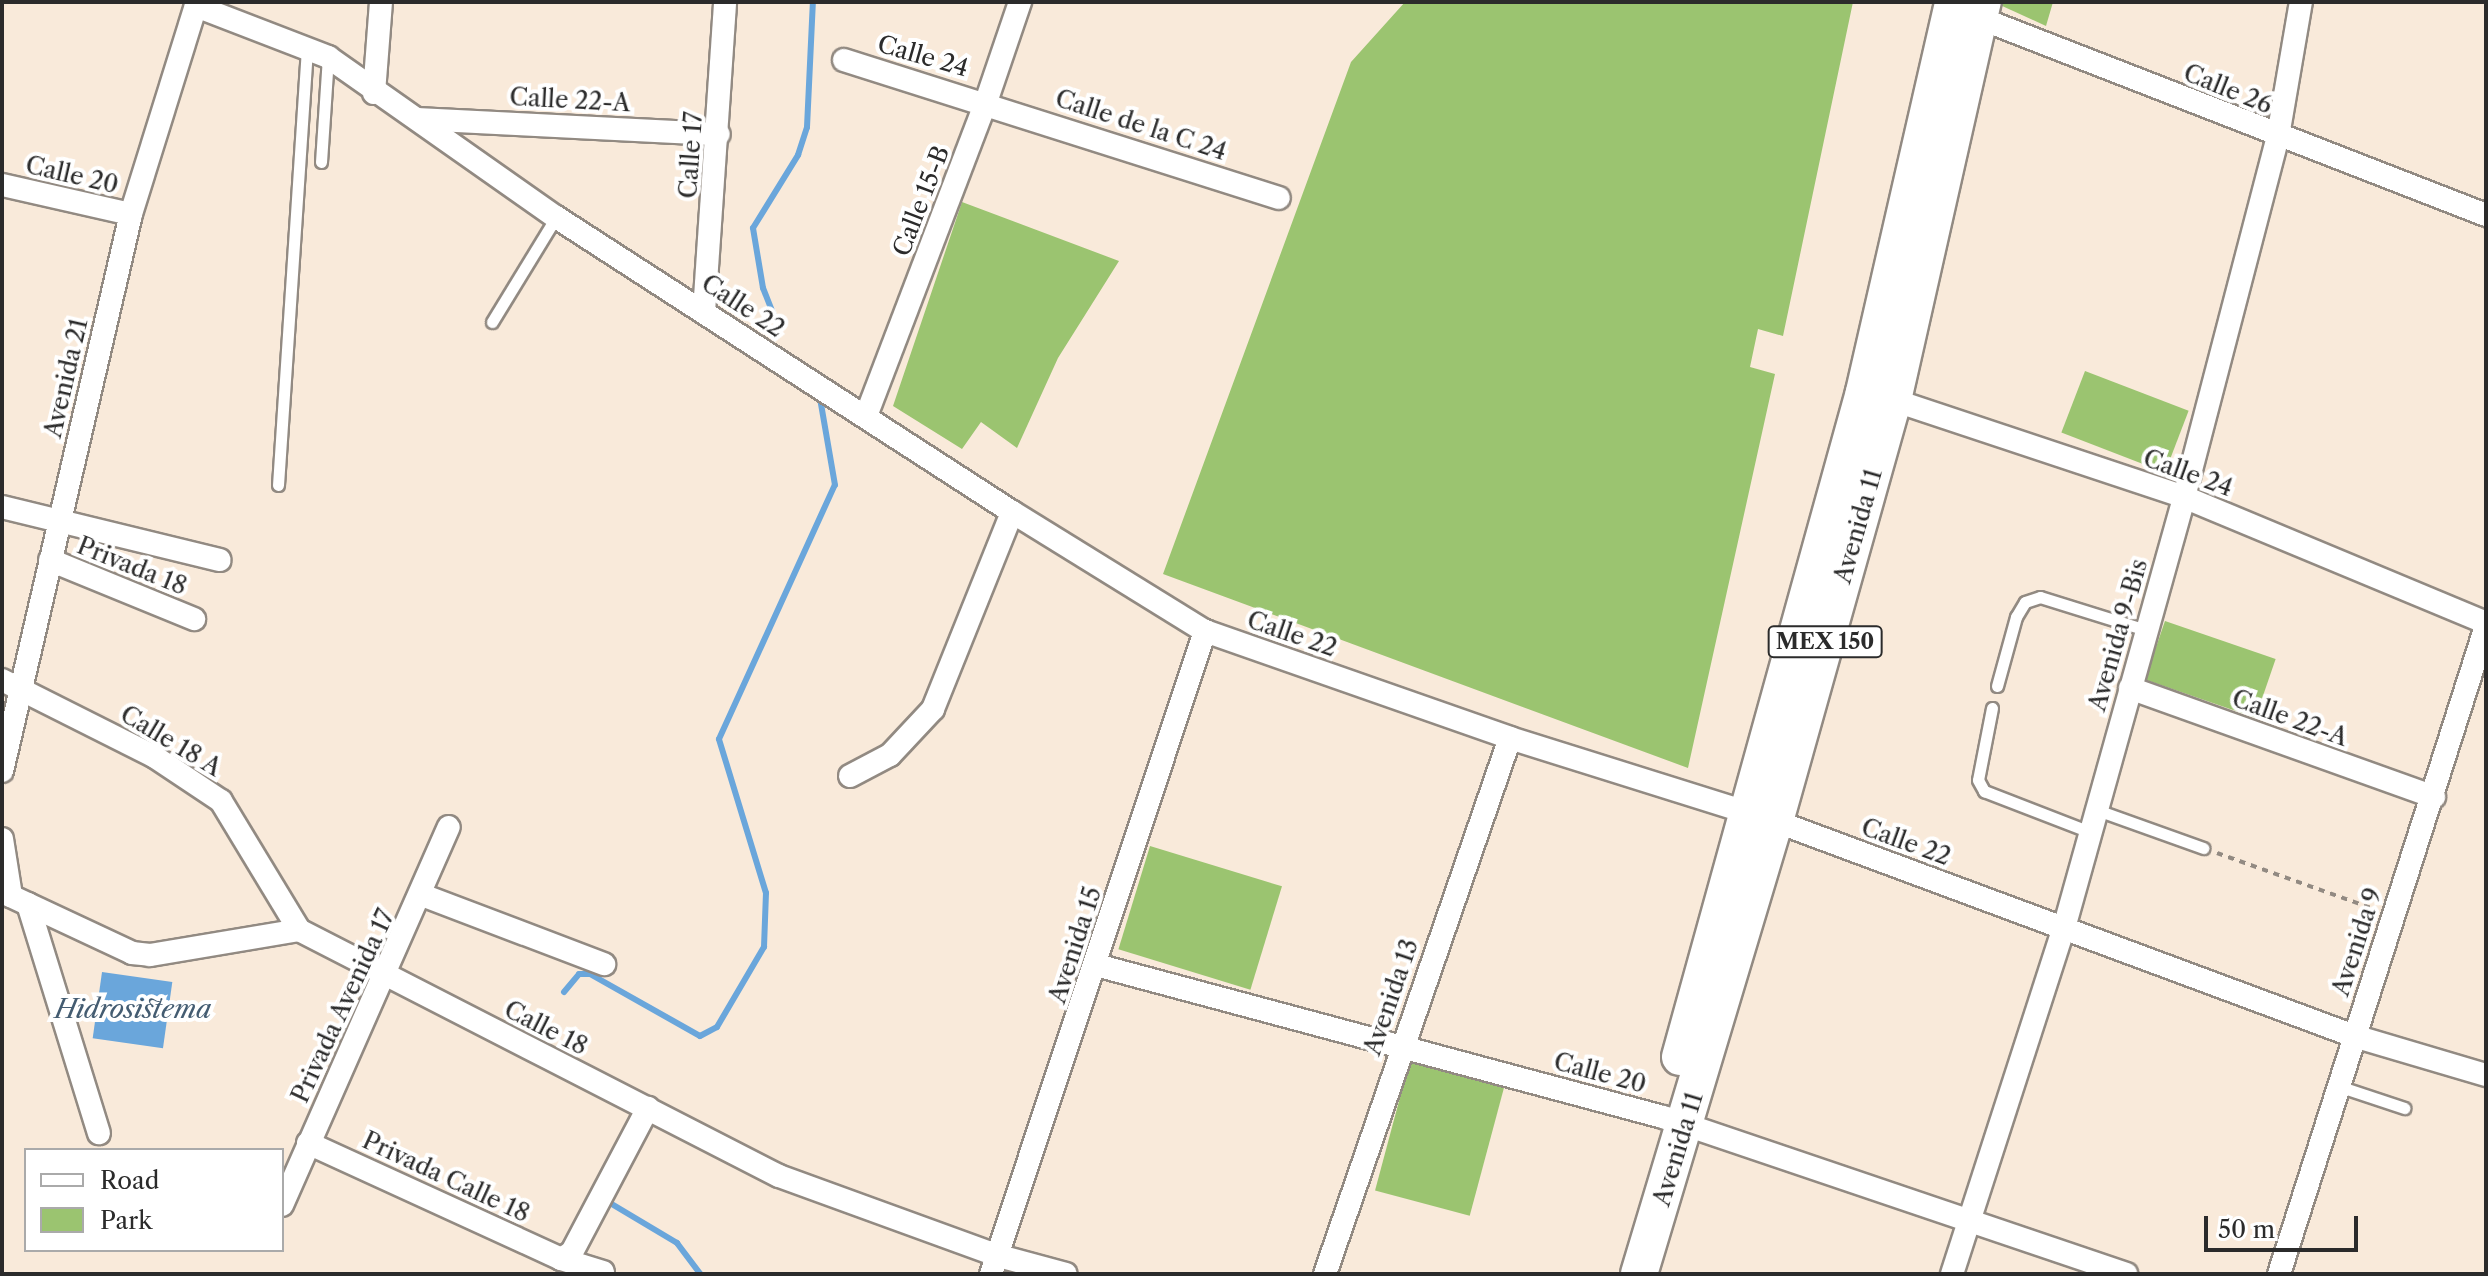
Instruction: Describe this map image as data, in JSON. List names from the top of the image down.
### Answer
{
  "streets": {
    "main road": ["Avenida 11", "MEX 150"],
    "street": [
      "Calle 24",
      "Calle 26",
      "Calle 22-A",
      "Calle de la C 24",
      "Calle 17",
      "Calle 20",
      "Calle 15-B",
      "Calle 22",
      "Avenida 21",
      "Privada 18",
      "Avenida 9-Bis",
      "Calle 18 A",
      "Avenida 9",
      "Avenida 15",
      "Avenida 13",
      "Privada Avenida 17",
      "Calle 18",
      "Privada Calle 18"
    ]
  },
  "crossings": [
    ["Calle 24", "Calle de la C 24"],
    ["Calle 24", "Calle 15-B"],
    ["Calle 24", "Avenida 11"],
    ["Calle 24", "Avenida 9-Bis"],
    ["Calle 24", "Avenida 9"],
    ["Calle 26", "Avenida 11"],
    ["Calle 26", "Avenida 9-Bis"],
    ["Calle 22-A", "Calle 17"],
    ["Calle 22-A", "Calle 22"],
    ["Calle 22-A", "Avenida 9-Bis"],
    ["Calle 22-A", "Avenida 9"],
    ["Calle de la C 24", "Calle 15-B"],
    ["Calle 17", "Calle 22"],
    ["Calle 20", "Avenida 21"],
    ["Calle 20", "Avenida 11"],
    ["Calle 20", "Avenida 9-Bis"],
    ["Calle 20", "Avenida 15"],
    ["Calle 20", "Avenida 13"],
    ["Calle 15-B", "Calle 22"],
    ["Calle 22", "Avenida 21"],
    ["Calle 22", "Avenida 11"],
    ["Calle 22", "Avenida 9-Bis"],
    ["Calle 22", "Avenida 9"],
    ["Calle 22", "Avenida 15"],
    ["Calle 22", "Avenida 13"],
    ["Avenida 21", "Privada 18"],
    ["Avenida 21", "Calle 18 A"],
    ["Calle 18 A", "Calle 18"],
    ["Avenida 15", "Calle 18"],
    ["Privada Avenida 17", "Calle 18"],
    ["Privada Avenida 17", "Privada Calle 18"]
  ],
  "water": ["Hidrosistema"],
  "legend": ["Road", "Park"],
  "scale_bar": "50 m"
}
